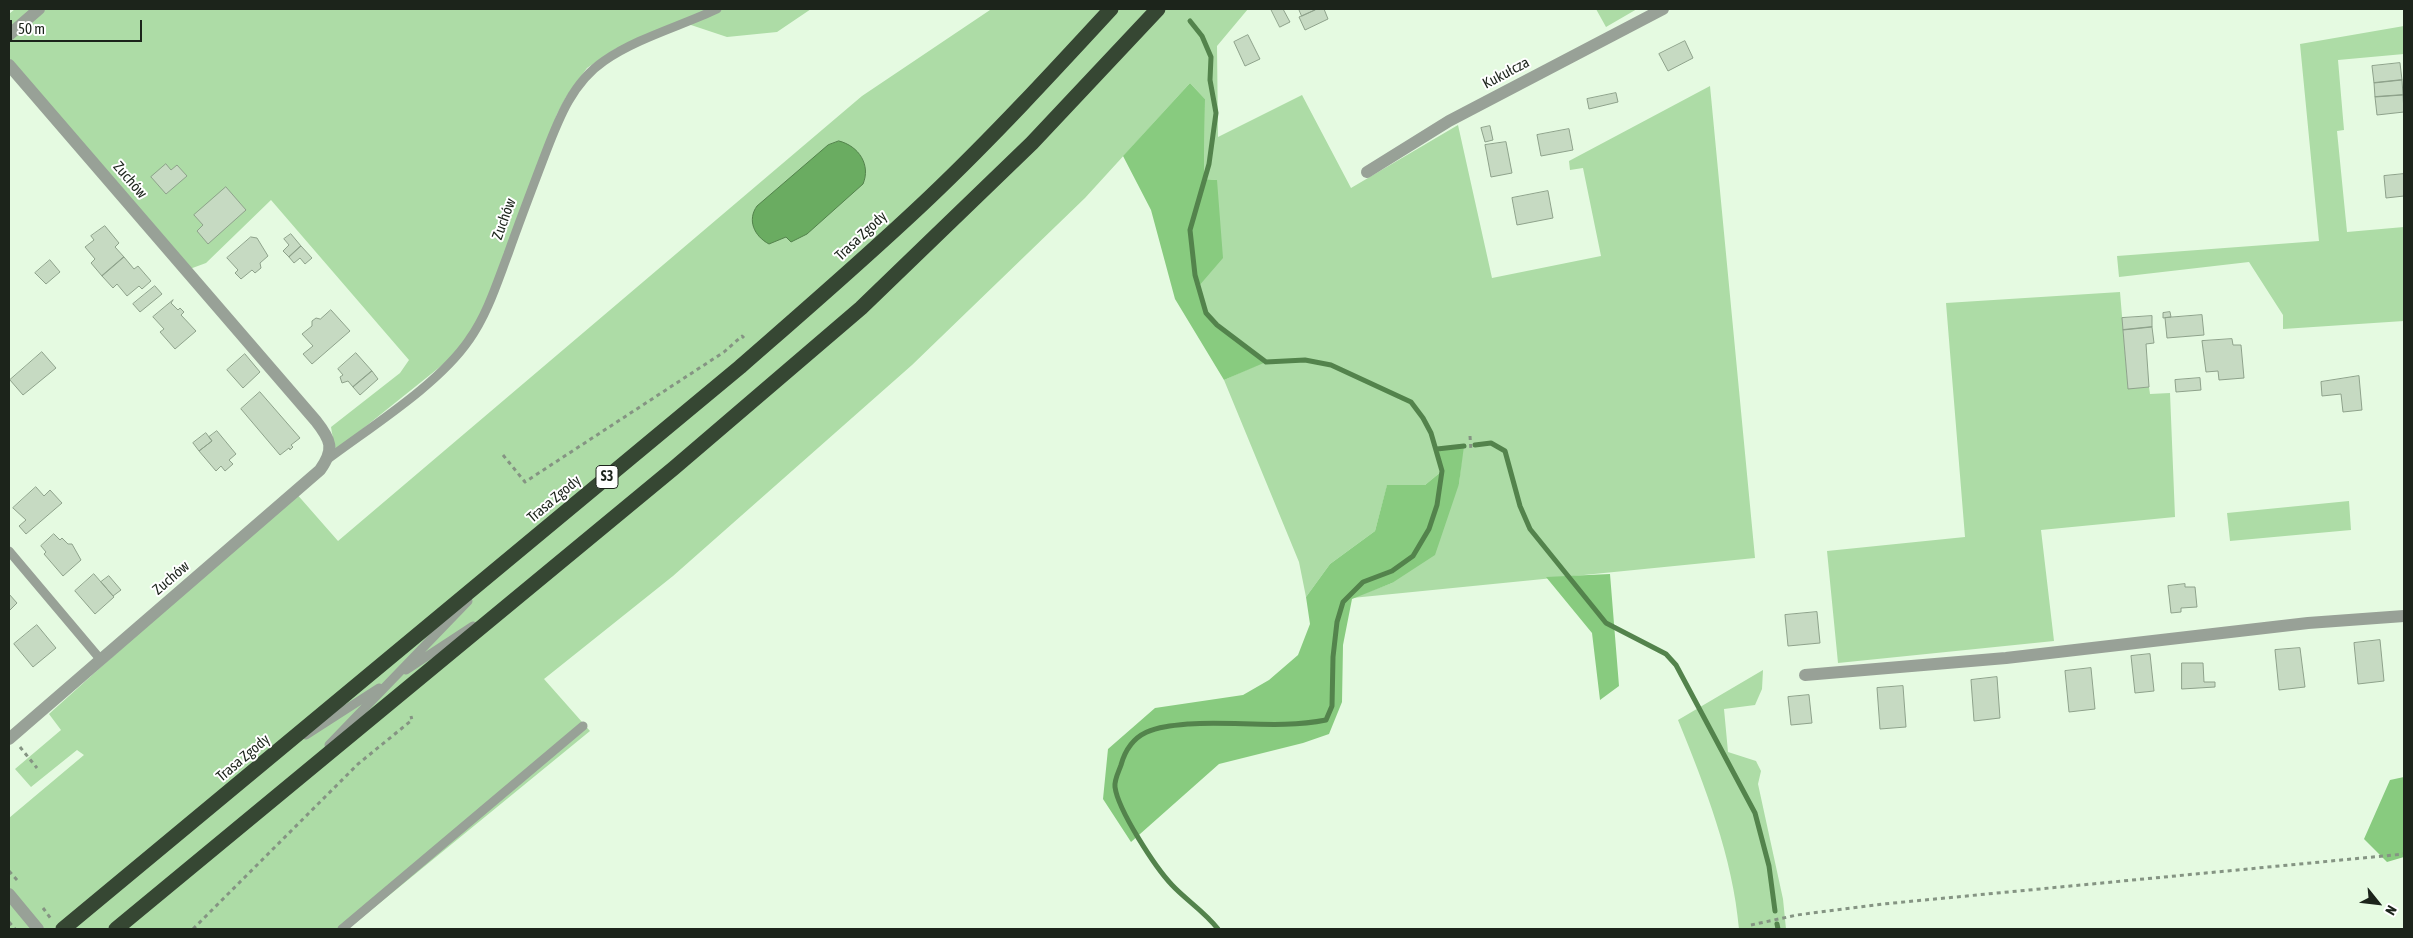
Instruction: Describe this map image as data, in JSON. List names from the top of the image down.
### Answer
{
  "streets": {
    "highway": ["Trasa Zgody", "S3"],
    "street": ["Kukułcza", "Zuchów"]
  },
  "scale_bar": "50 m",
  "north": "bottom right"
}
